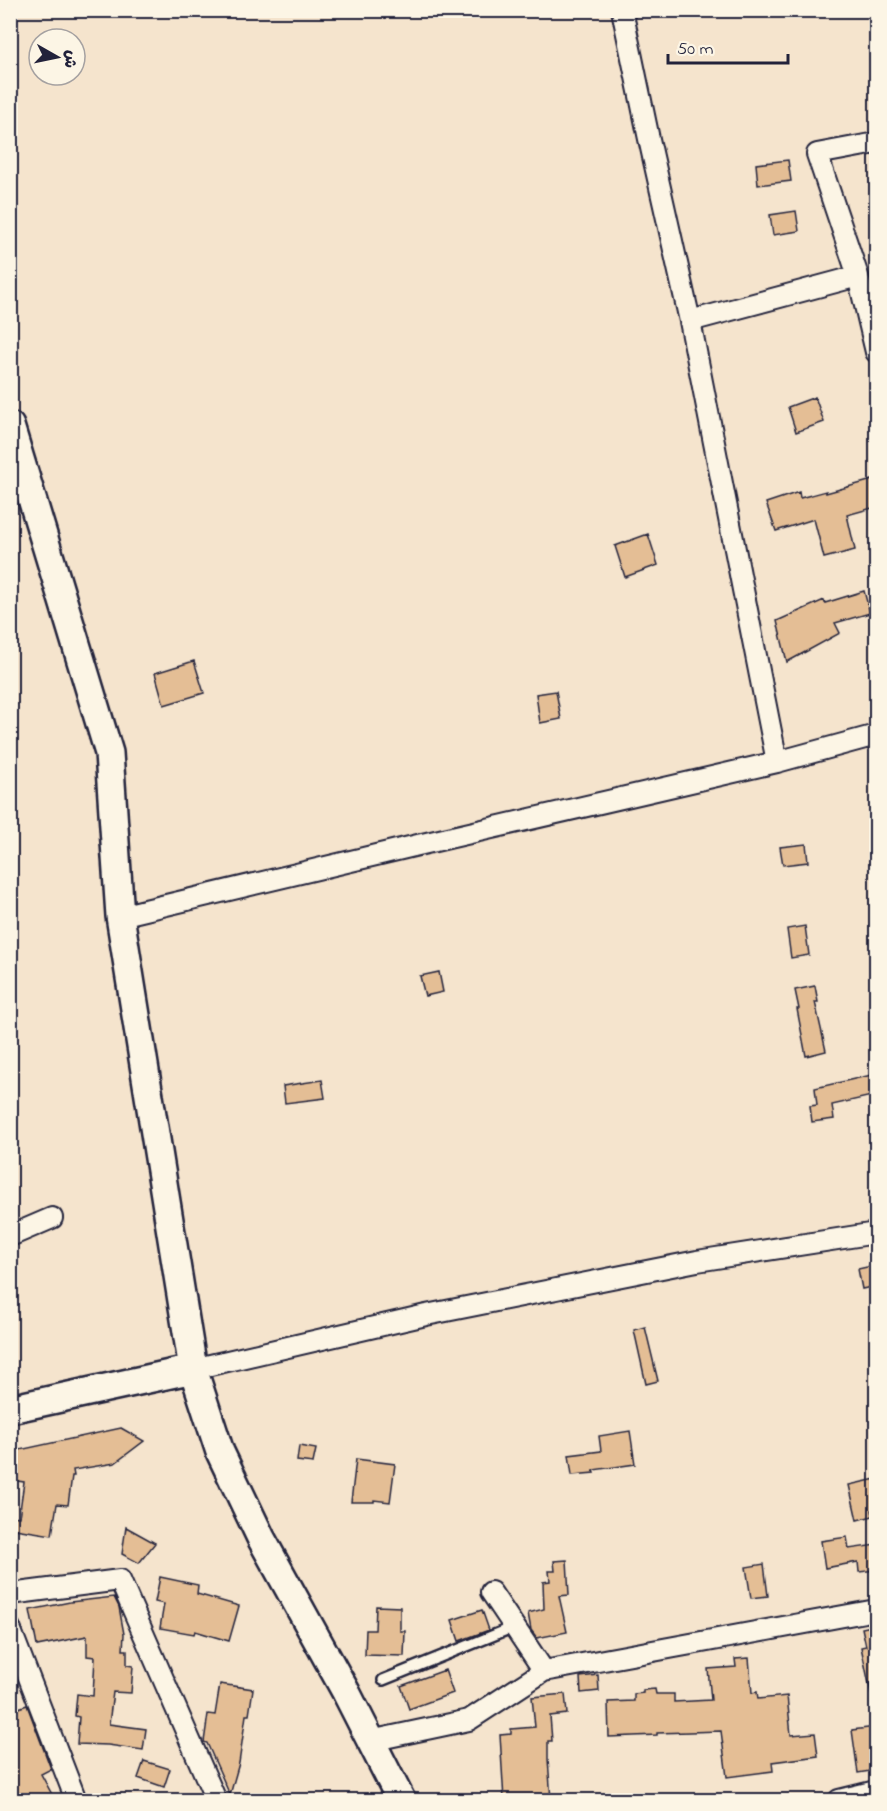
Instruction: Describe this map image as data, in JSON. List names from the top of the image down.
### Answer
{
  "scale_bar": "50 m",
  "north": "right"
}
